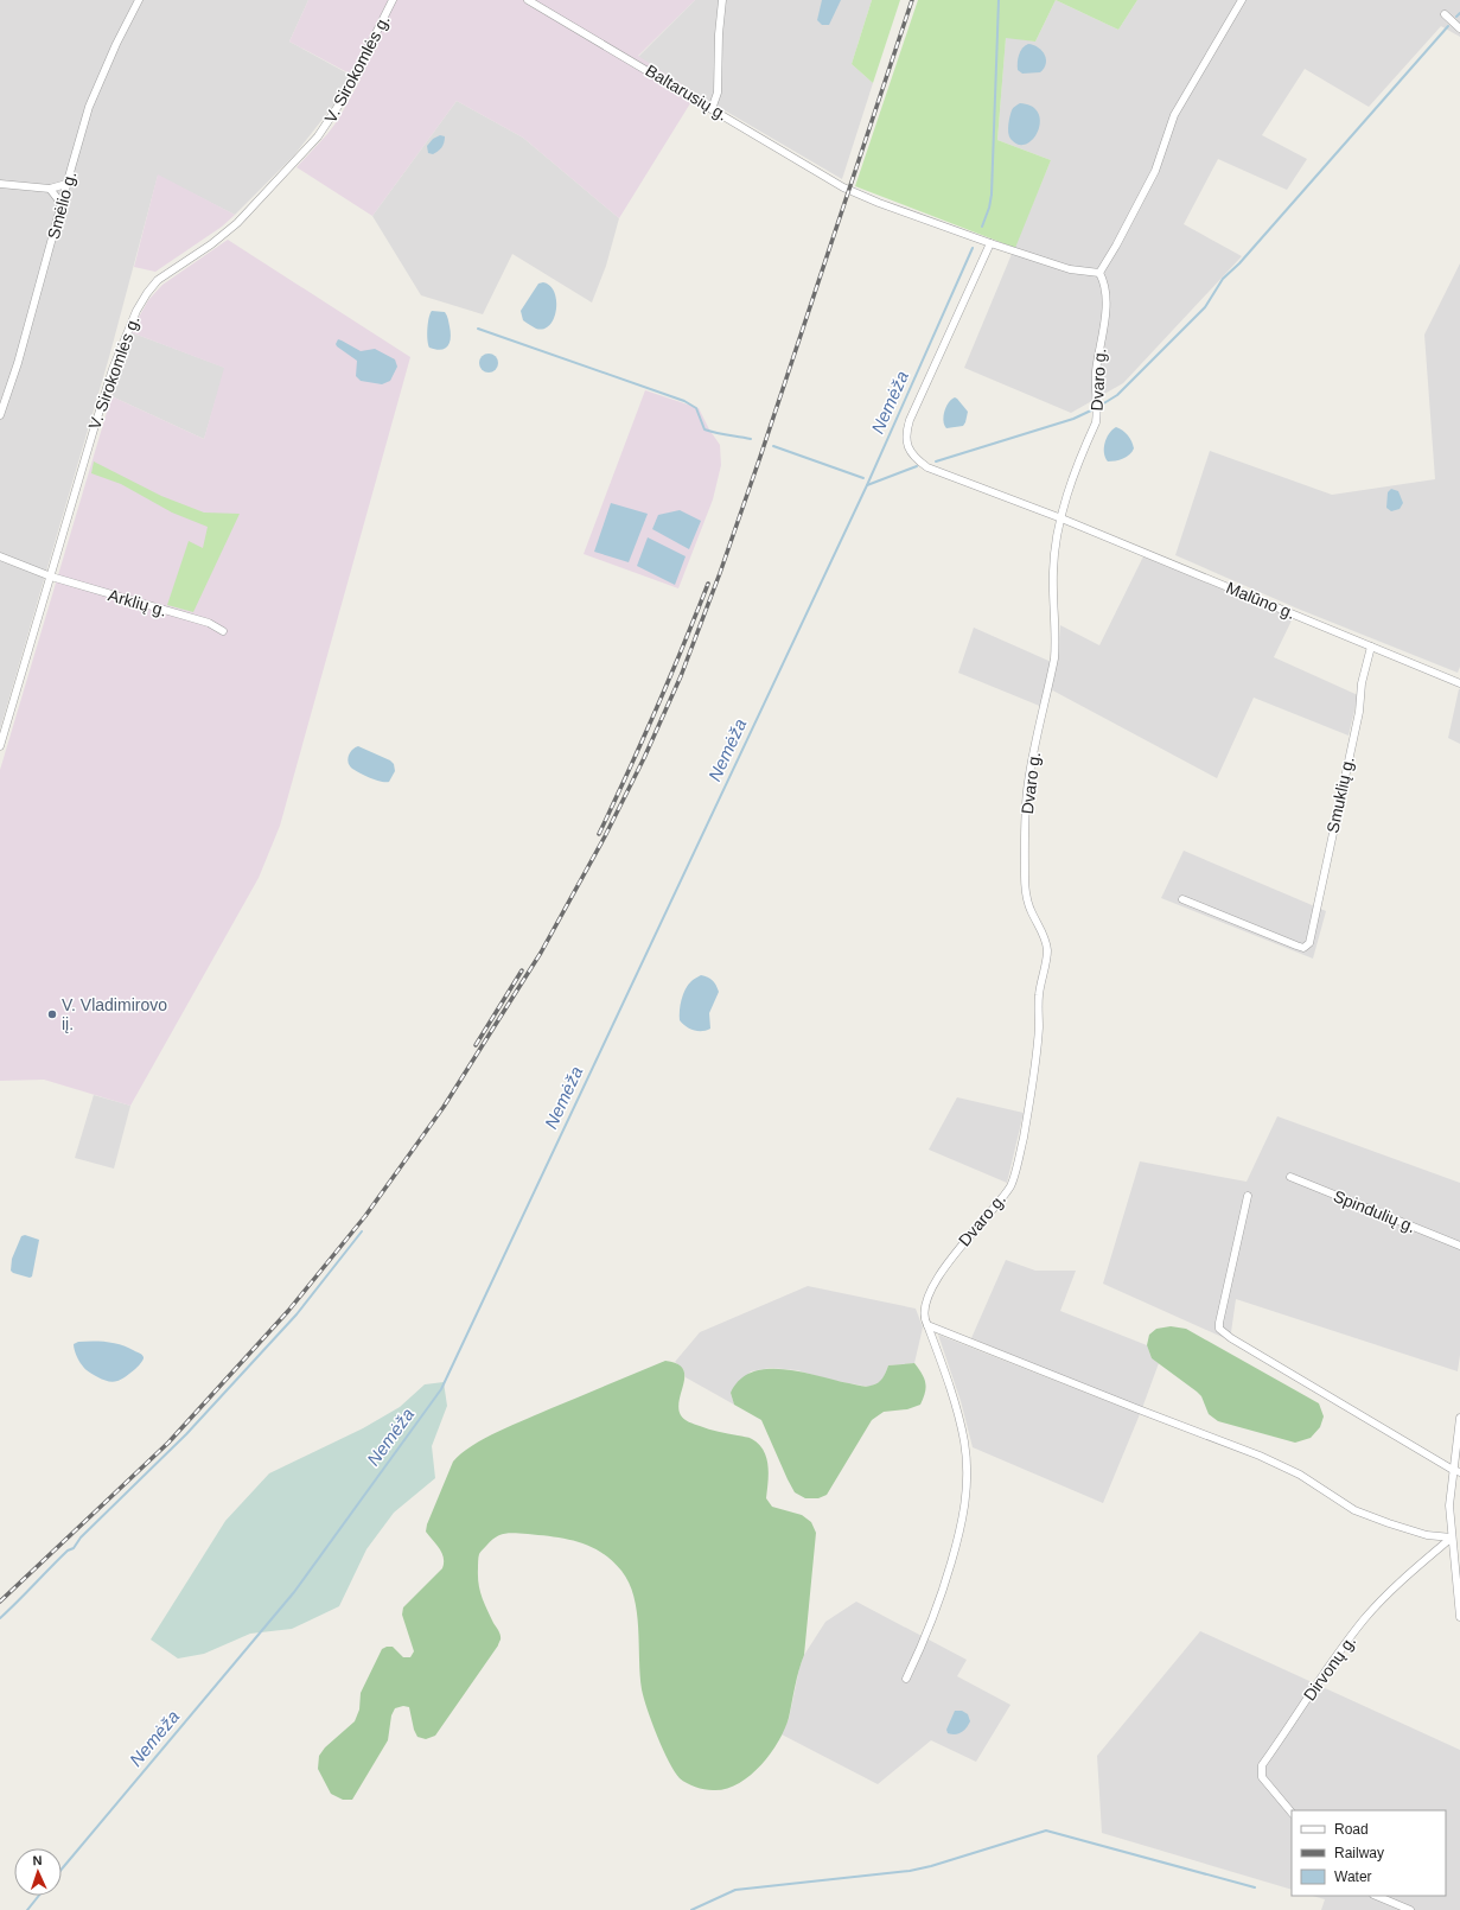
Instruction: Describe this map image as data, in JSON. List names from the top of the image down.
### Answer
{
  "streets": {
    "street": [
      "V. Sirokomlės g.",
      "Baltarusių g.",
      "Smėlio g.",
      "Dvaro g.",
      "Malūno g.",
      "Arklių g.",
      "Smuklių g.",
      "Spindulių g.",
      "Dirvonų g."
    ]
  },
  "crossings": [
    ["V. Sirokomlės g.", "Arklių g."],
    ["Baltarusių g.", "Dvaro g."],
    ["Baltarusių g.", "Malūno g."],
    ["Dvaro g.", "Malūno g."],
    ["Malūno g.", "Smuklių g."]
  ],
  "water": ["Nemėža"],
  "places": ["V. Vladimirovo iį."],
  "legend": ["Road", "Railway", "Water"],
  "north": "top"
}
